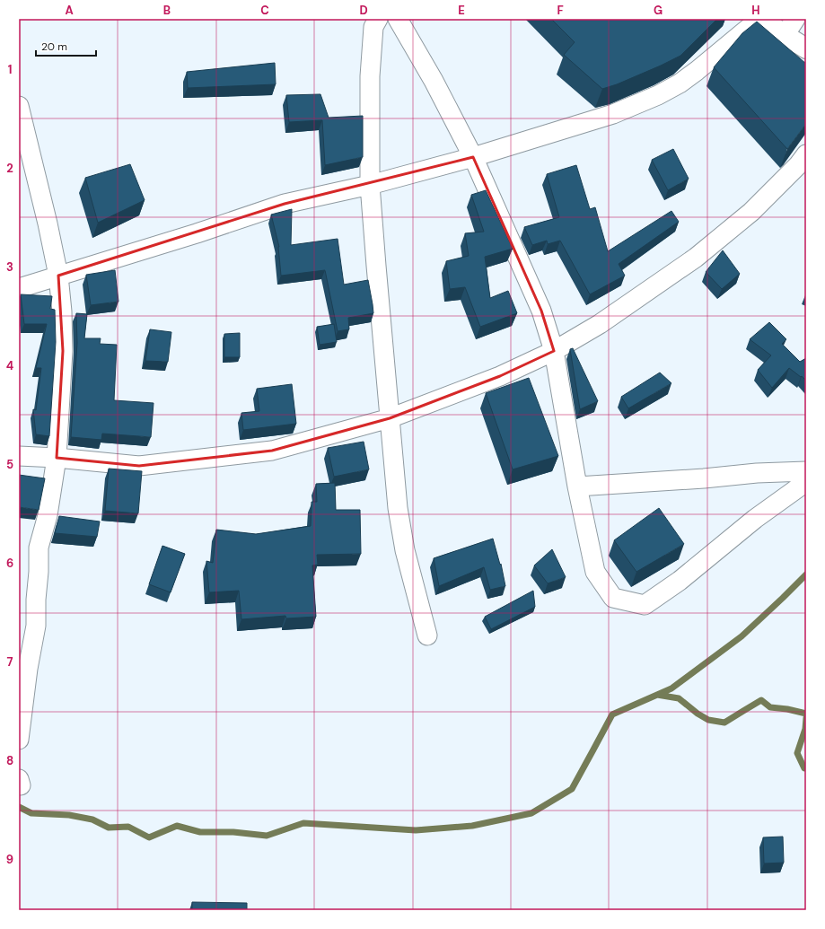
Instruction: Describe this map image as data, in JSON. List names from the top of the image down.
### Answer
{
  "scale_bar": "20 m",
  "grid": {
    "columns": [
      "A",
      "B",
      "C",
      "D",
      "E",
      "F",
      "G",
      "H"
    ],
    "rows": [
      "1",
      "2",
      "3",
      "4",
      "5",
      "6",
      "7",
      "8",
      "9"
    ]
  }
}
